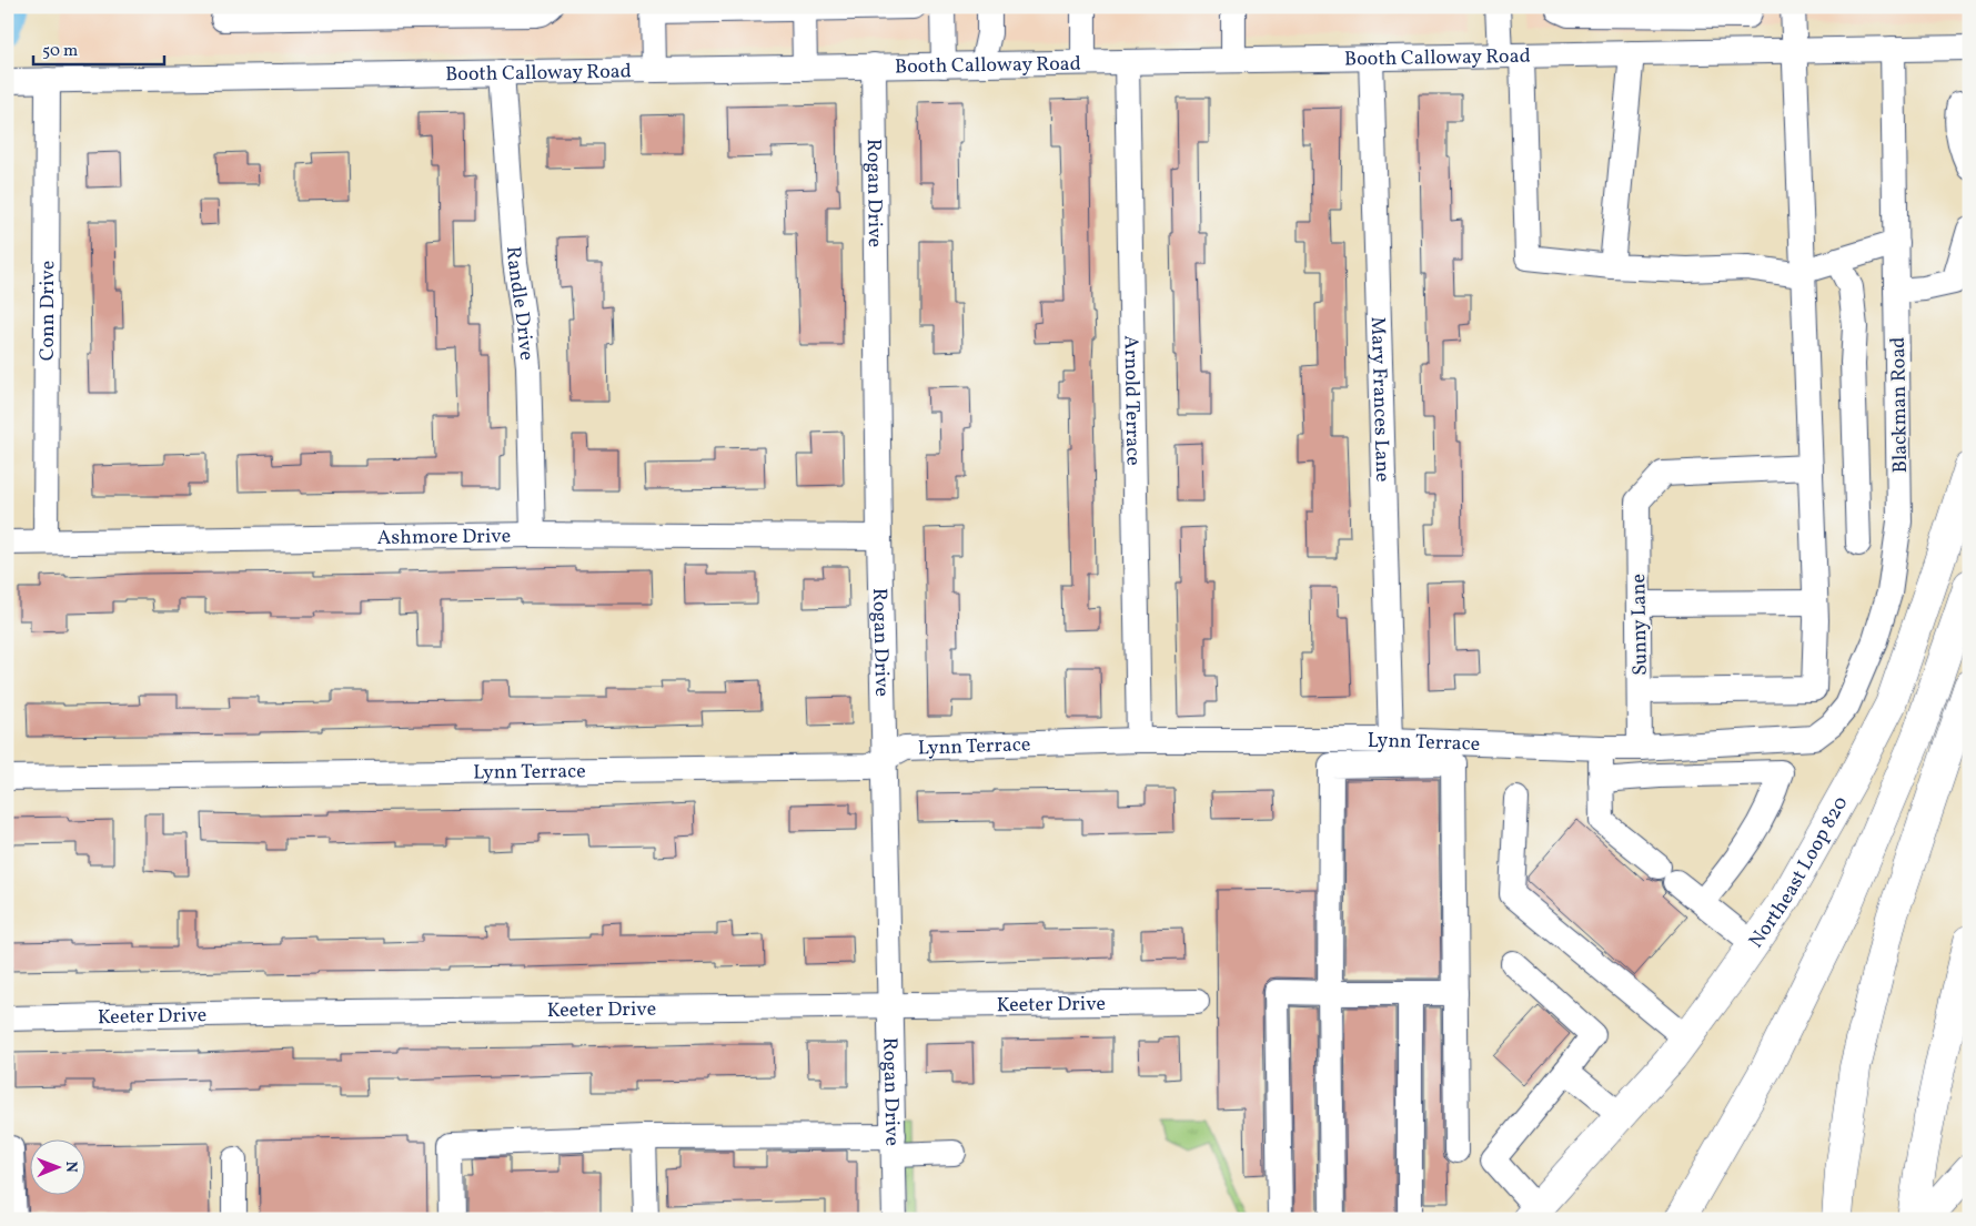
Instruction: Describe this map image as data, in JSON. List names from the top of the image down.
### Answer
{
  "streets": {
    "main road": ["Northeast Loop 820"],
    "street": [
      "Booth Calloway Road",
      "Rogan Drive",
      "Randle Drive",
      "Conn Drive",
      "Mary Frances Lane",
      "Arnold Terrace",
      "Blackman Road",
      "Ashmore Drive",
      "Sunny Lane",
      "Lynn Terrace",
      "Keeter Drive"
    ]
  },
  "crossings": [
    ["Booth Calloway Road", "Rogan Drive"],
    ["Booth Calloway Road", "Randle Drive"],
    ["Booth Calloway Road", "Conn Drive"],
    ["Booth Calloway Road", "Mary Frances Lane"],
    ["Booth Calloway Road", "Arnold Terrace"],
    ["Booth Calloway Road", "Blackman Road"],
    ["Rogan Drive", "Ashmore Drive"],
    ["Rogan Drive", "Lynn Terrace"],
    ["Rogan Drive", "Keeter Drive"],
    ["Randle Drive", "Ashmore Drive"],
    ["Conn Drive", "Ashmore Drive"],
    ["Mary Frances Lane", "Lynn Terrace"],
    ["Arnold Terrace", "Lynn Terrace"],
    ["Blackman Road", "Lynn Terrace"],
    ["Sunny Lane", "Lynn Terrace"]
  ],
  "scale_bar": "50 m",
  "north": "right"
}
